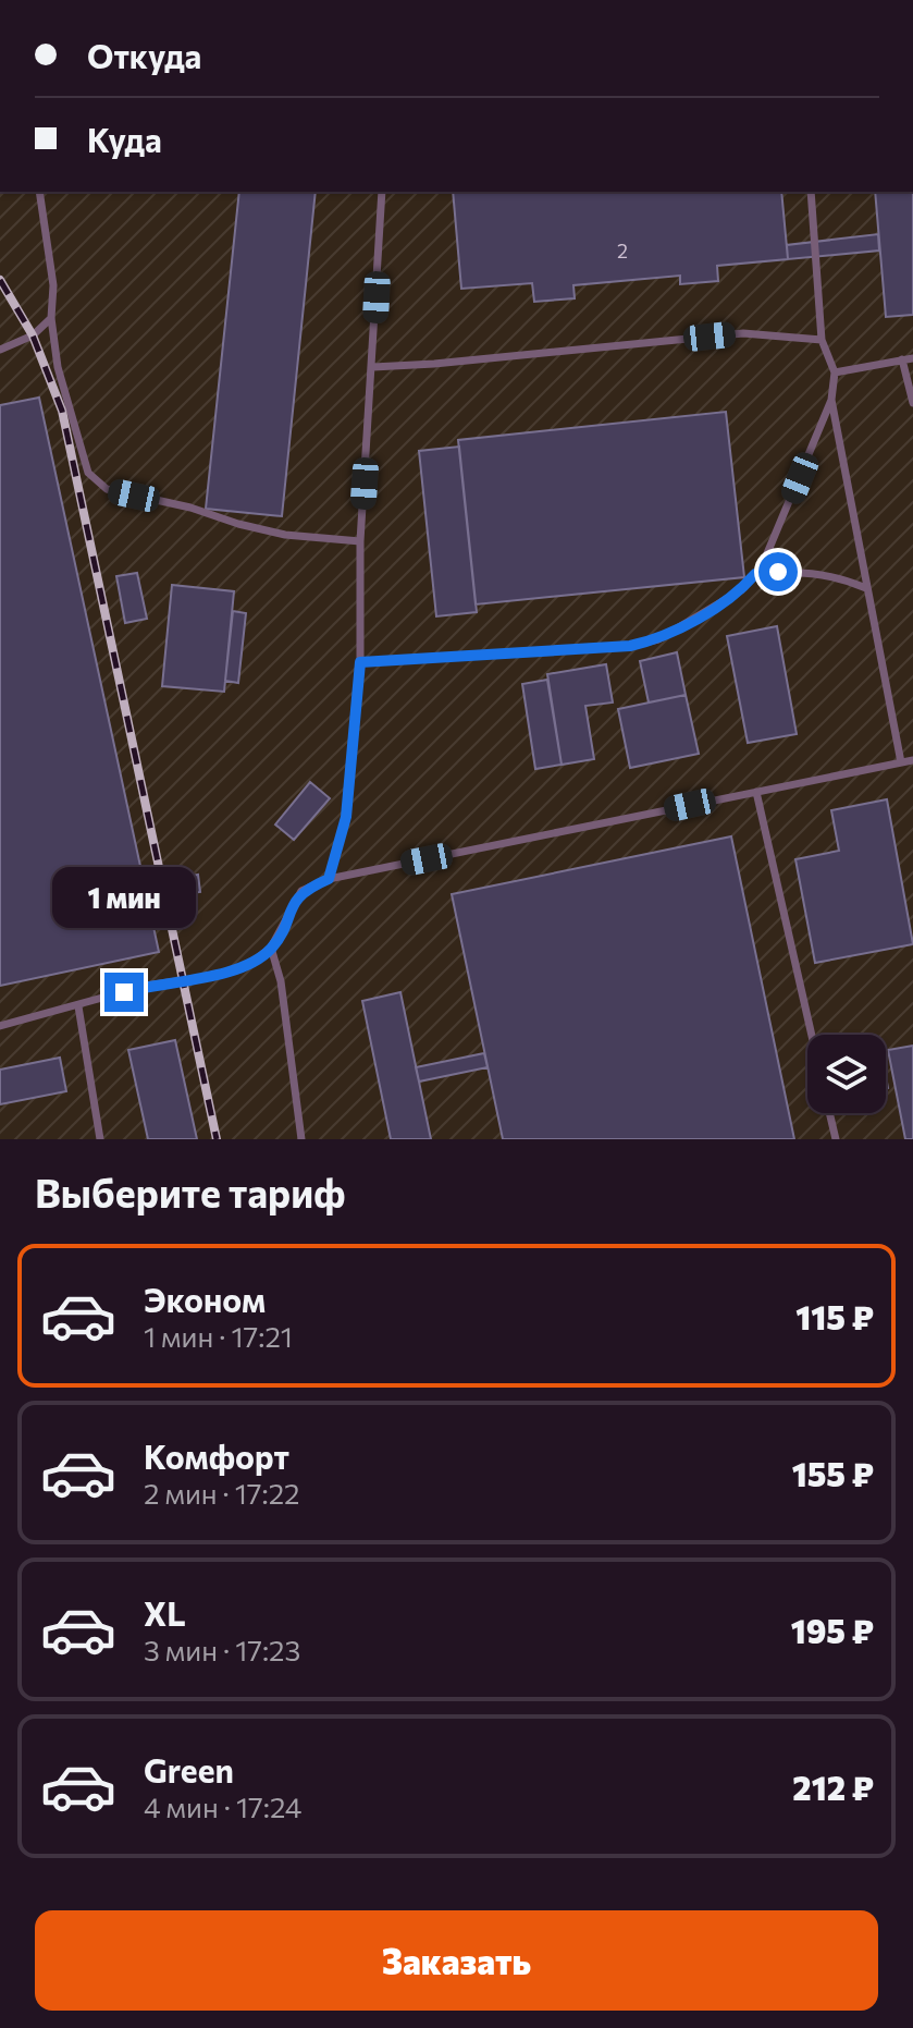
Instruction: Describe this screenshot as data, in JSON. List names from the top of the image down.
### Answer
{
  "house_numbers": ["2"],
  "page": {
    "banner": ["Откуда", "Куда"],
    "bubble": "1 мин",
    "heading": "Выберите тариф",
    "list": [
      {
        "name": "Эконом",
        "note": "1 мин · 17:21",
        "value": "115 ₽"
      },
      {
        "name": "Комфорт",
        "note": "2 мин · 17:22",
        "value": "155 ₽"
      },
      {
        "name": "XL",
        "note": "3 мин · 17:23",
        "value": "195 ₽"
      },
      {
        "name": "Green",
        "note": "4 мин · 17:24",
        "value": "212 ₽"
      }
    ],
    "buttons": "Заказать"
  }
}
